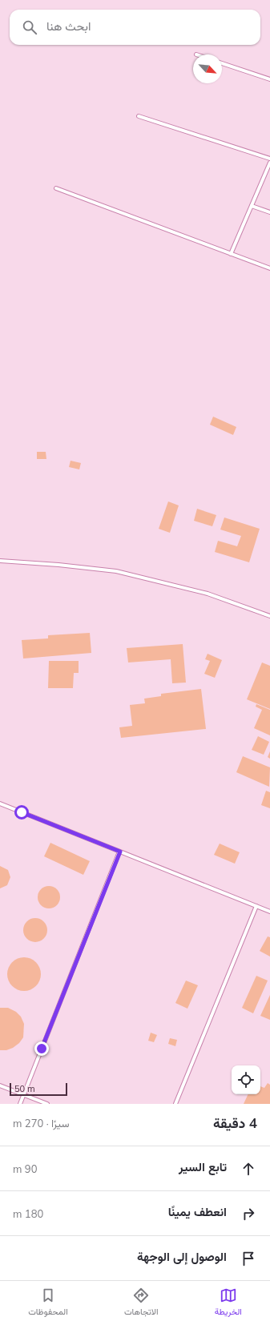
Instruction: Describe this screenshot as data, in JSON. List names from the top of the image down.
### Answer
{
  "scale_bar": "50 m",
  "north": "bottom right",
  "page": {
    "search": "ابحث هنا",
    "scale": "50 m",
    "heading": ["4 دقيقة", "سيرًا · 270 m"],
    "list": [
      ["تابع السير", "90 m"],
      ["انعطف يمينًا", "180 m"],
      "الوصول إلى الوجهة"
    ],
    "nav": ["الخريطة", "الاتجاهات", "المحفوظات"]
  }
}
